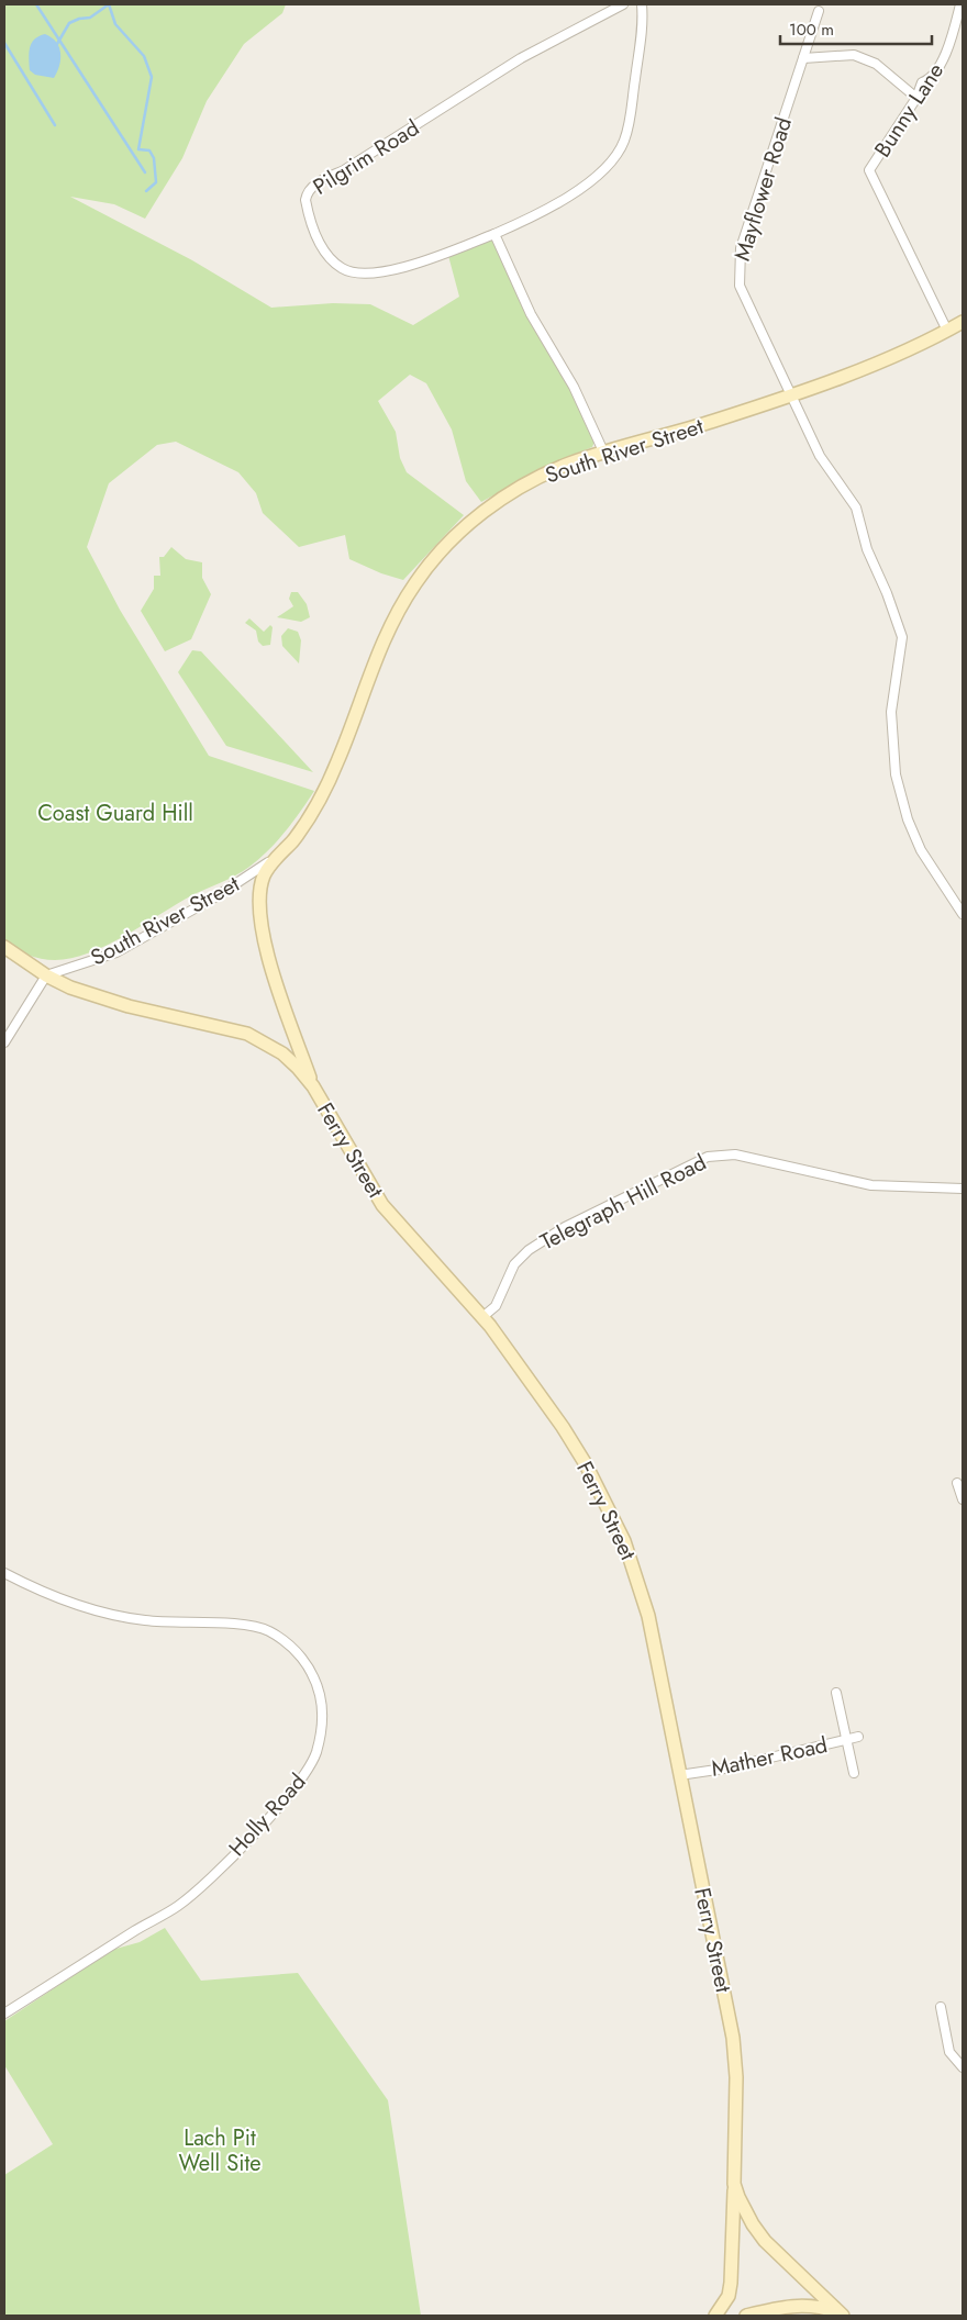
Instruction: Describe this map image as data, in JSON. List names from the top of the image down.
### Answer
{
  "streets": {
    "street": [
      "Bunny Lane",
      "Pilgrim Road",
      "Mayflower Road",
      "South River Street",
      "Ferry Street",
      "Telegraph Hill Road",
      "Mather Road",
      "Holly Road"
    ]
  },
  "crossings": [
    ["Bunny Lane", "South River Street"],
    ["Mayflower Road", "South River Street"],
    ["South River Street", "Ferry Street"],
    ["Ferry Street", "Telegraph Hill Road"],
    ["Ferry Street", "Mather Road"]
  ],
  "parks": ["Coast Guard Hill", "Lach Pit Well Site"],
  "scale_bar": "100 m"
}
